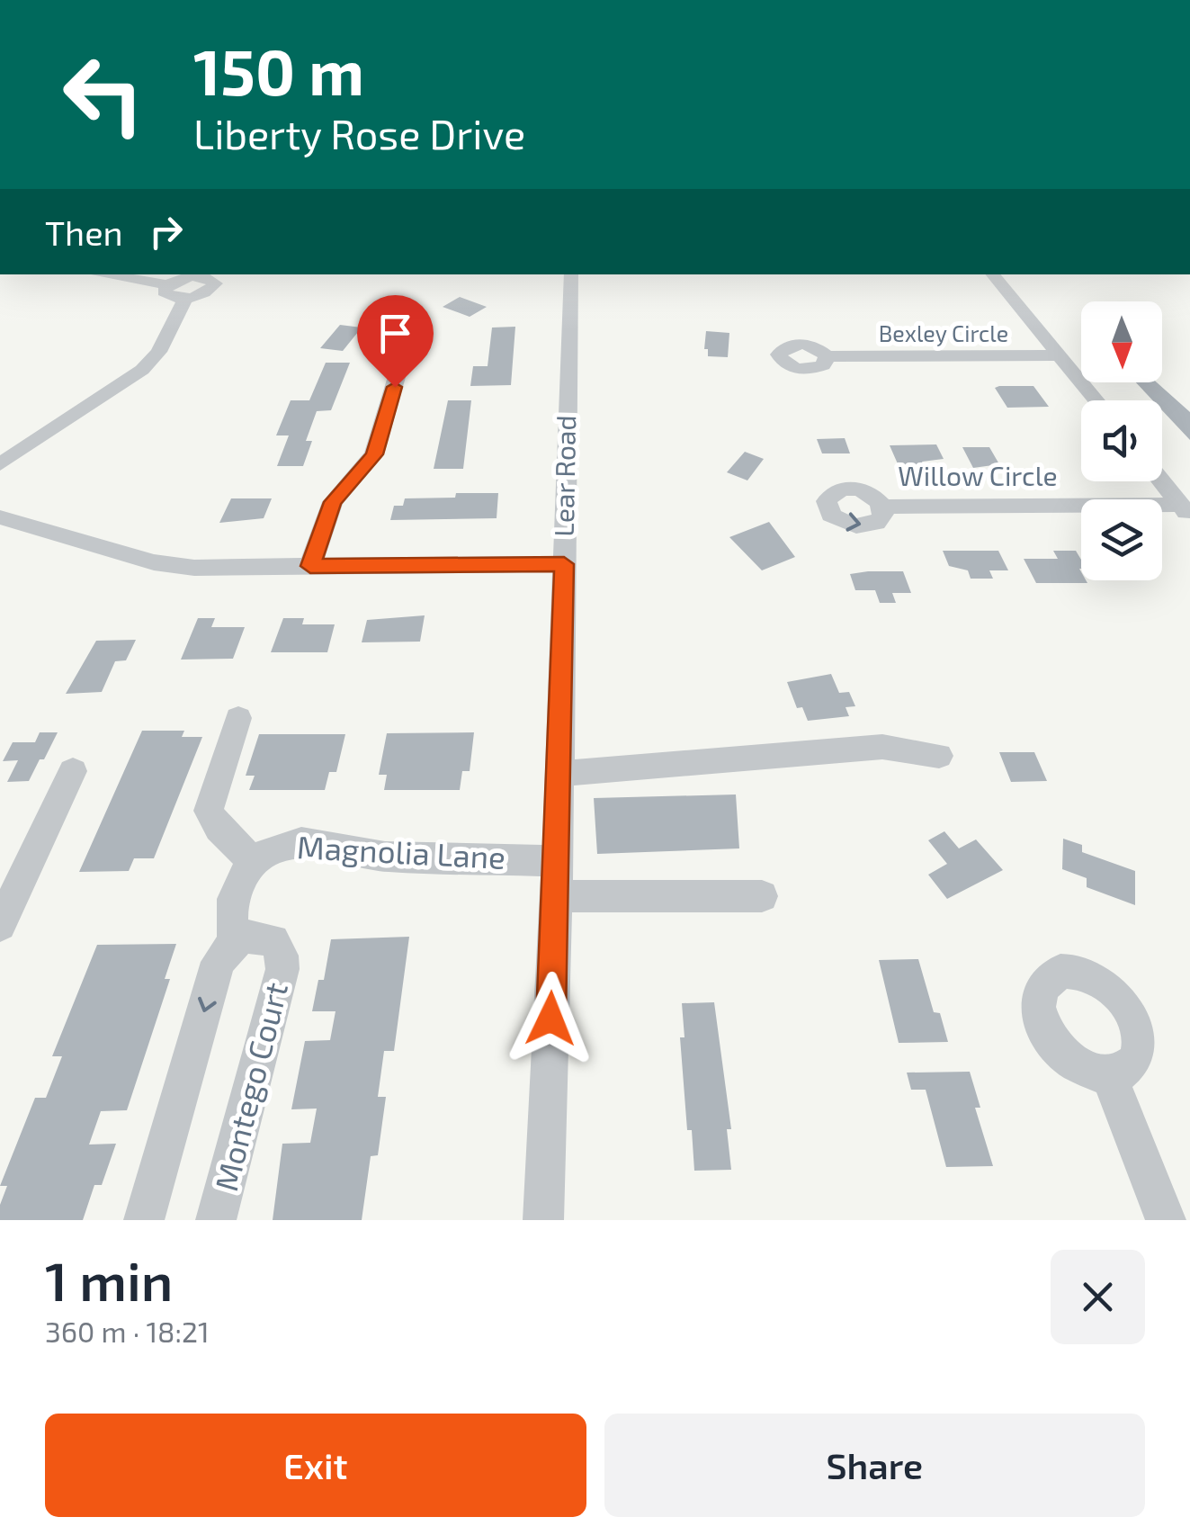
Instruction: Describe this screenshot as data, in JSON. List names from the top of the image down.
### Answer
{
  "streets": {
    "street": [
      "Bexley Circle",
      "Lear Road",
      "Willow Circle",
      "Magnolia Lane",
      "Montego Court"
    ]
  },
  "crossings": [
    ["Lear Road", "Magnolia Lane"]
  ],
  "north": "bottom",
  "page": {
    "turn": ["150 m", "Liberty Rose Drive"],
    "then": "Then",
    "heading": ["1 min", "360 m · 18:21"],
    "buttons": ["Exit", "Share"]
  }
}
